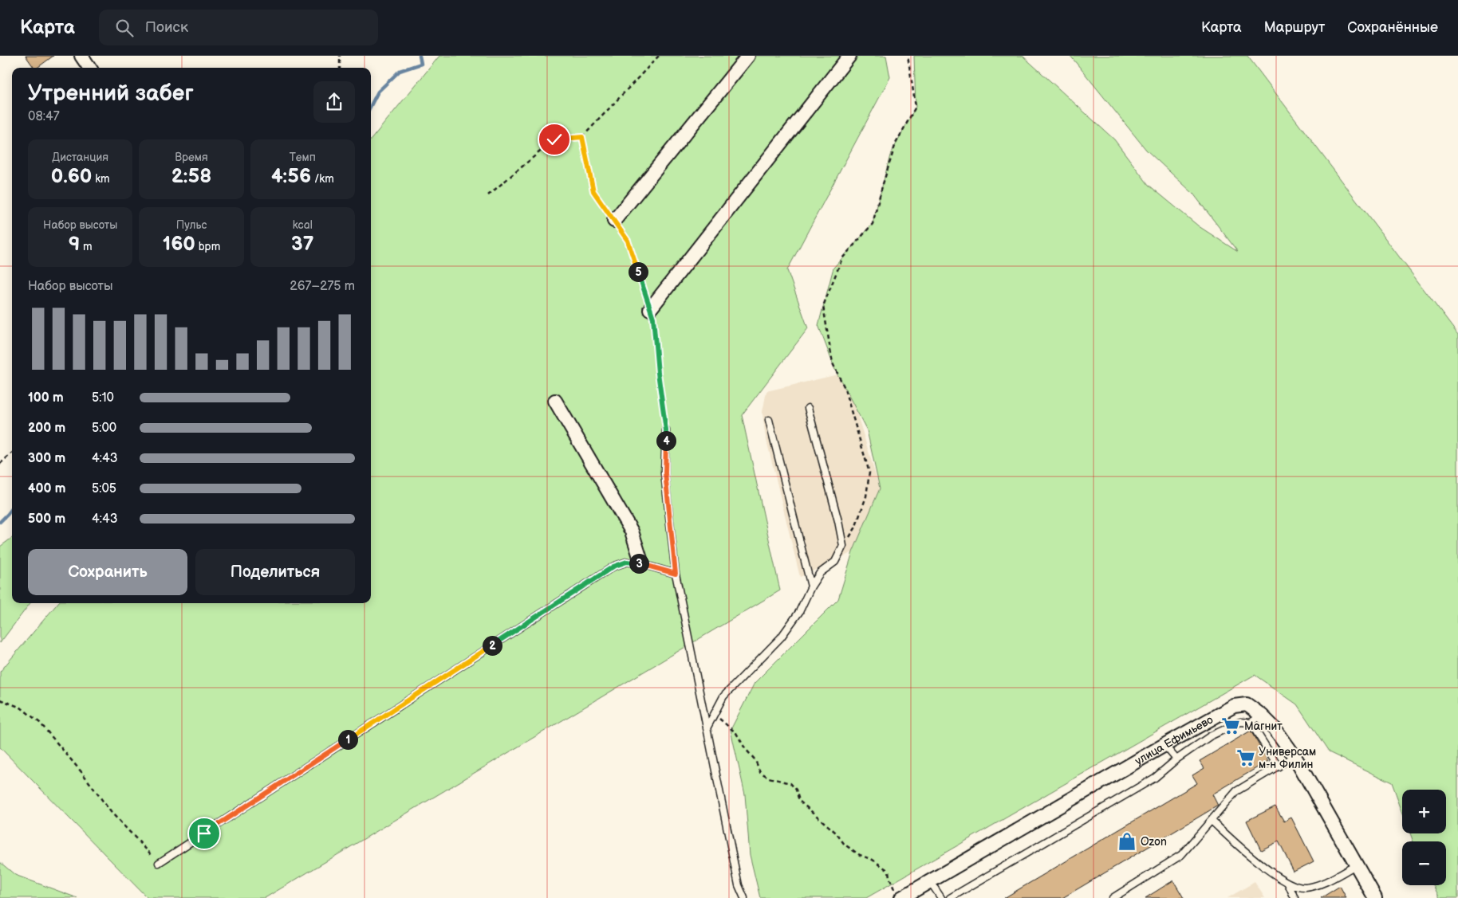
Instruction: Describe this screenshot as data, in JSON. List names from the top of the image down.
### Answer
{
  "streets": {
    "street": ["улица Ефимьево"]
  },
  "places": {
    "supermarket": ["Магнит", "Универсам м-н Филин"],
    "shop": ["Ozon"]
  },
  "page": {
    "header": "Карта",
    "search": "Поиск",
    "nav": ["Карта", "Маршрут", "Сохранённые"],
    "heading": ["Утренний забег", "08:47"],
    "stats": [
      ["Дистанция", "0.60 km"],
      ["Время", "2:58"],
      ["Темп", "4:56 /km"],
      ["Набор высоты", "9 m"],
      ["Пульс", "160 bpm"],
      ["kcal", "37"]
    ],
    "pins": [
      "5",
      "4",
      "3",
      "2",
      "1"
    ],
    "chart": ["Набор высоты", "267–275 m"],
    "list": [
      {
        "name": "100 m",
        "note": "5:10"
      },
      {
        "name": "200 m",
        "note": "5:00"
      },
      {
        "name": "300 m",
        "note": "4:43"
      },
      {
        "name": "400 m",
        "note": "5:05"
      },
      {
        "name": "500 m",
        "note": "4:43"
      }
    ],
    "buttons": ["Сохранить", "Поделиться"],
    "map_buttons": ["+", "−"]
  }
}
